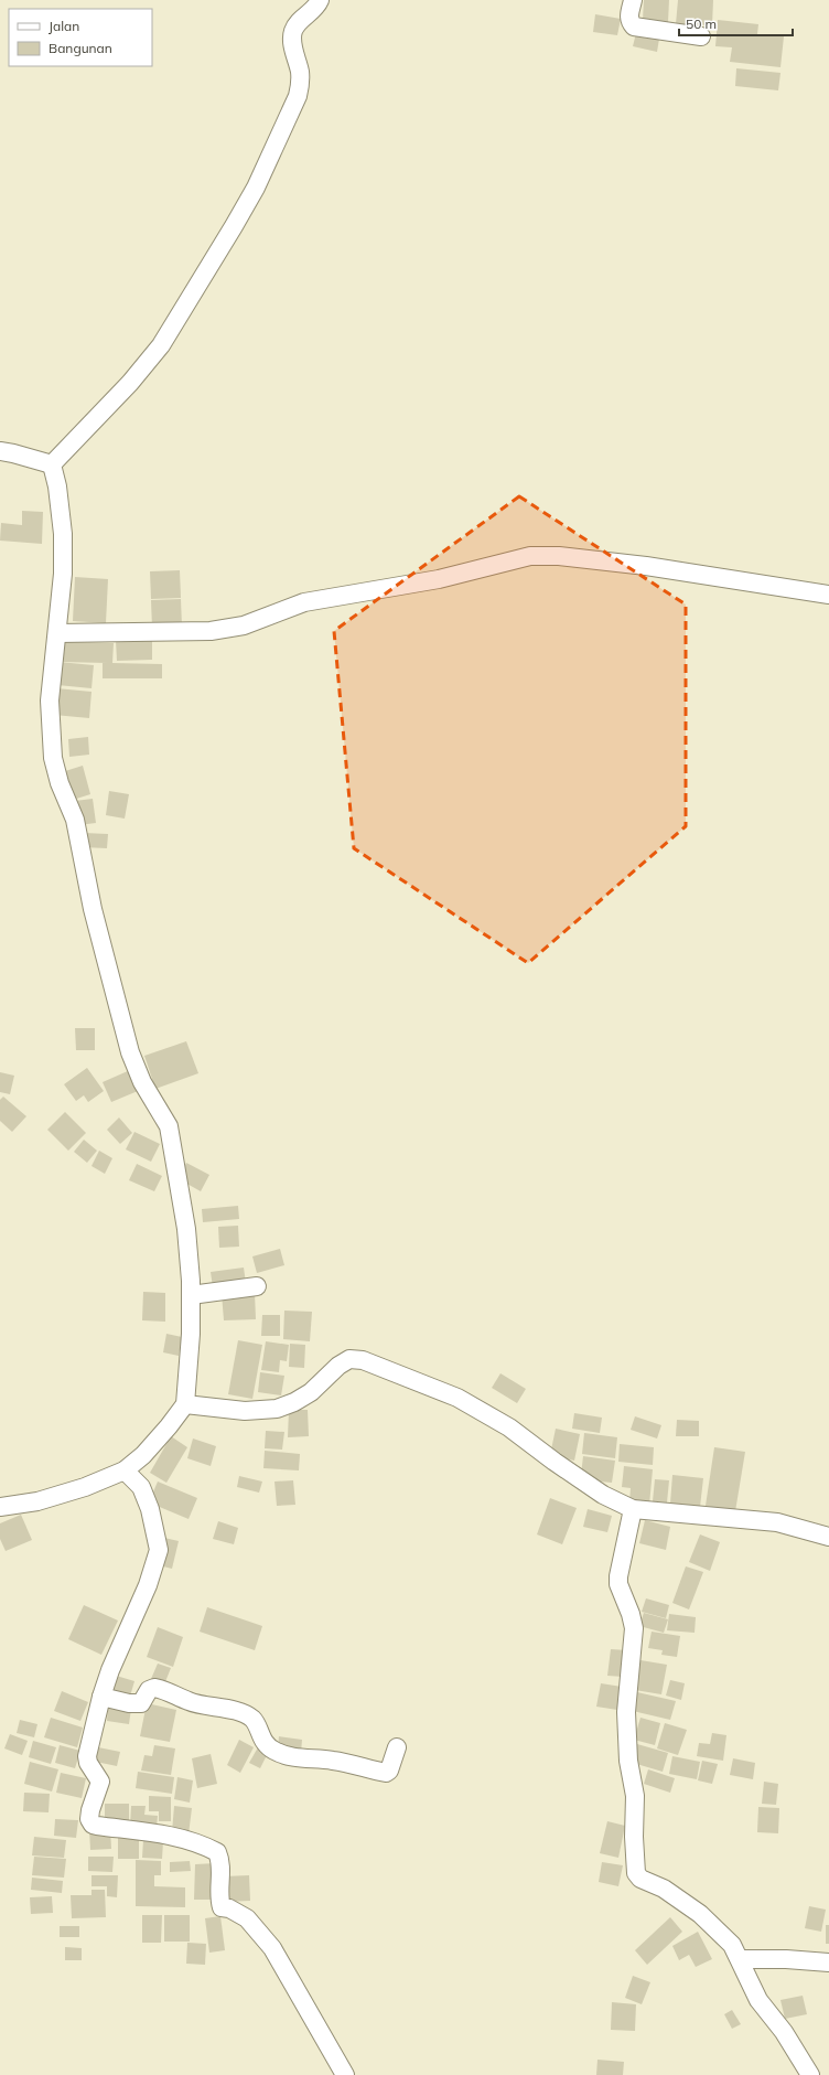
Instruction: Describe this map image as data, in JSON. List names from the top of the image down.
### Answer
{
  "legend": ["Jalan", "Bangunan"],
  "scale_bar": "50 m"
}
